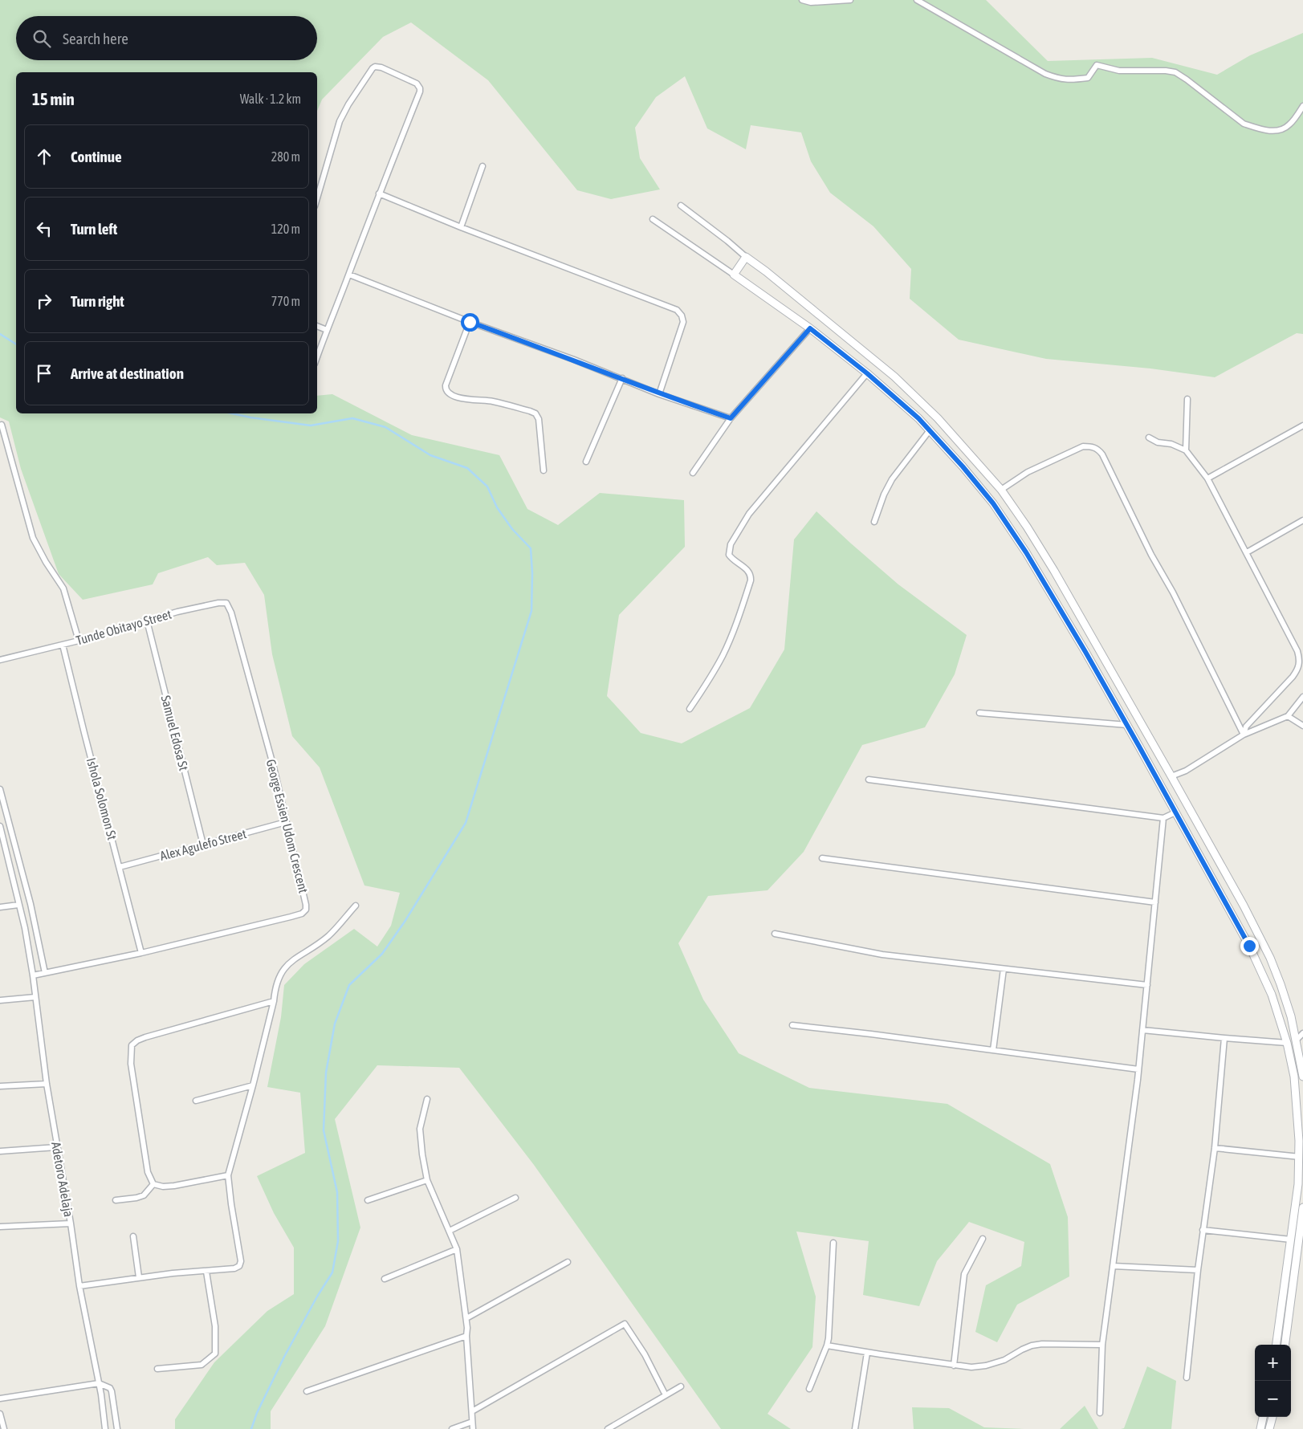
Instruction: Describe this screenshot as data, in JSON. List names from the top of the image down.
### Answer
{
  "streets": {
    "street": [
      "Tunde Obitayo Street",
      "Samuel Edosa St",
      "Ishola Solomon St",
      "George Essien Udom Crescent",
      "Alex Agulefo Street",
      "Adetoro Adelaja"
    ]
  },
  "crossings": [
    ["Tunde Obitayo Street", "Samuel Edosa St"],
    ["Tunde Obitayo Street", "Ishola Solomon St"],
    ["Tunde Obitayo Street", "George Essien Udom Crescent"],
    ["Samuel Edosa St", "Alex Agulefo Street"],
    ["Ishola Solomon St", "George Essien Udom Crescent"],
    ["Ishola Solomon St", "Alex Agulefo Street"],
    ["George Essien Udom Crescent", "Alex Agulefo Street"],
    ["George Essien Udom Crescent", "Adetoro Adelaja"]
  ],
  "page": {
    "search": "Search here",
    "heading": ["15 min", "Walk · 1.2 km"],
    "list": [
      ["Continue", "280 m"],
      ["Turn left", "120 m"],
      ["Turn right", "770 m"],
      "Arrive at destination"
    ],
    "map_buttons": ["+", "−"]
  }
}
